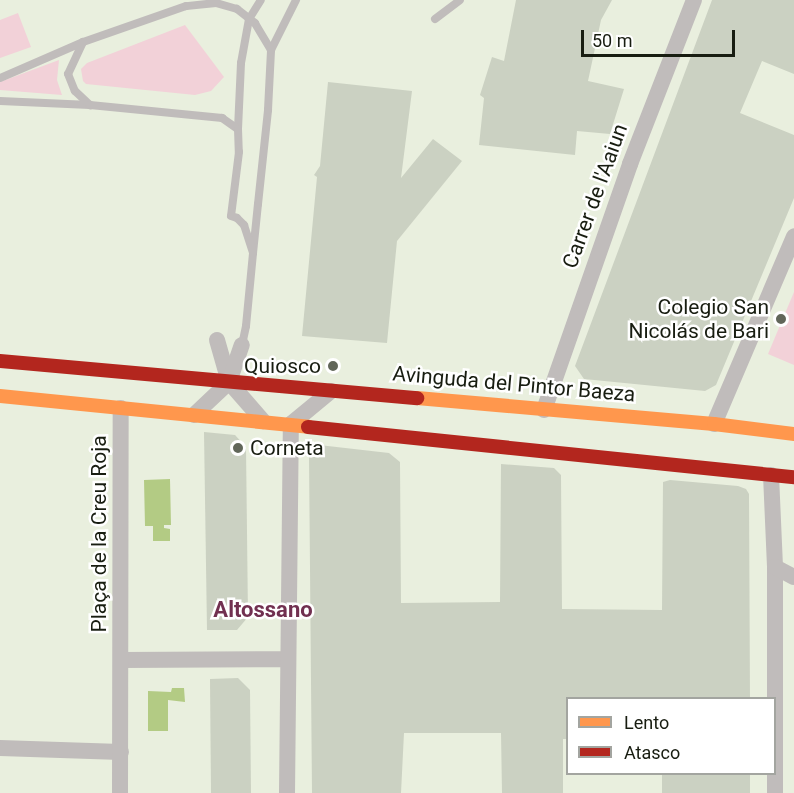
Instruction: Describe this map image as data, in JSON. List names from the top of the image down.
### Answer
{
  "streets": {
    "street": ["Carrer de l'Aaiun", "Avinguda del Pintor Baeza", "Plaça de la Creu Roja"]
  },
  "crossings": [
    ["Carrer de l'Aaiun", "Avinguda del Pintor Baeza"]
  ],
  "districts": ["Altossano"],
  "places": ["Colegio San Nicolás de Bari", "Quiosco", "Corneta"],
  "legend": ["Lento", "Atasco"],
  "scale_bar": "50 m"
}
